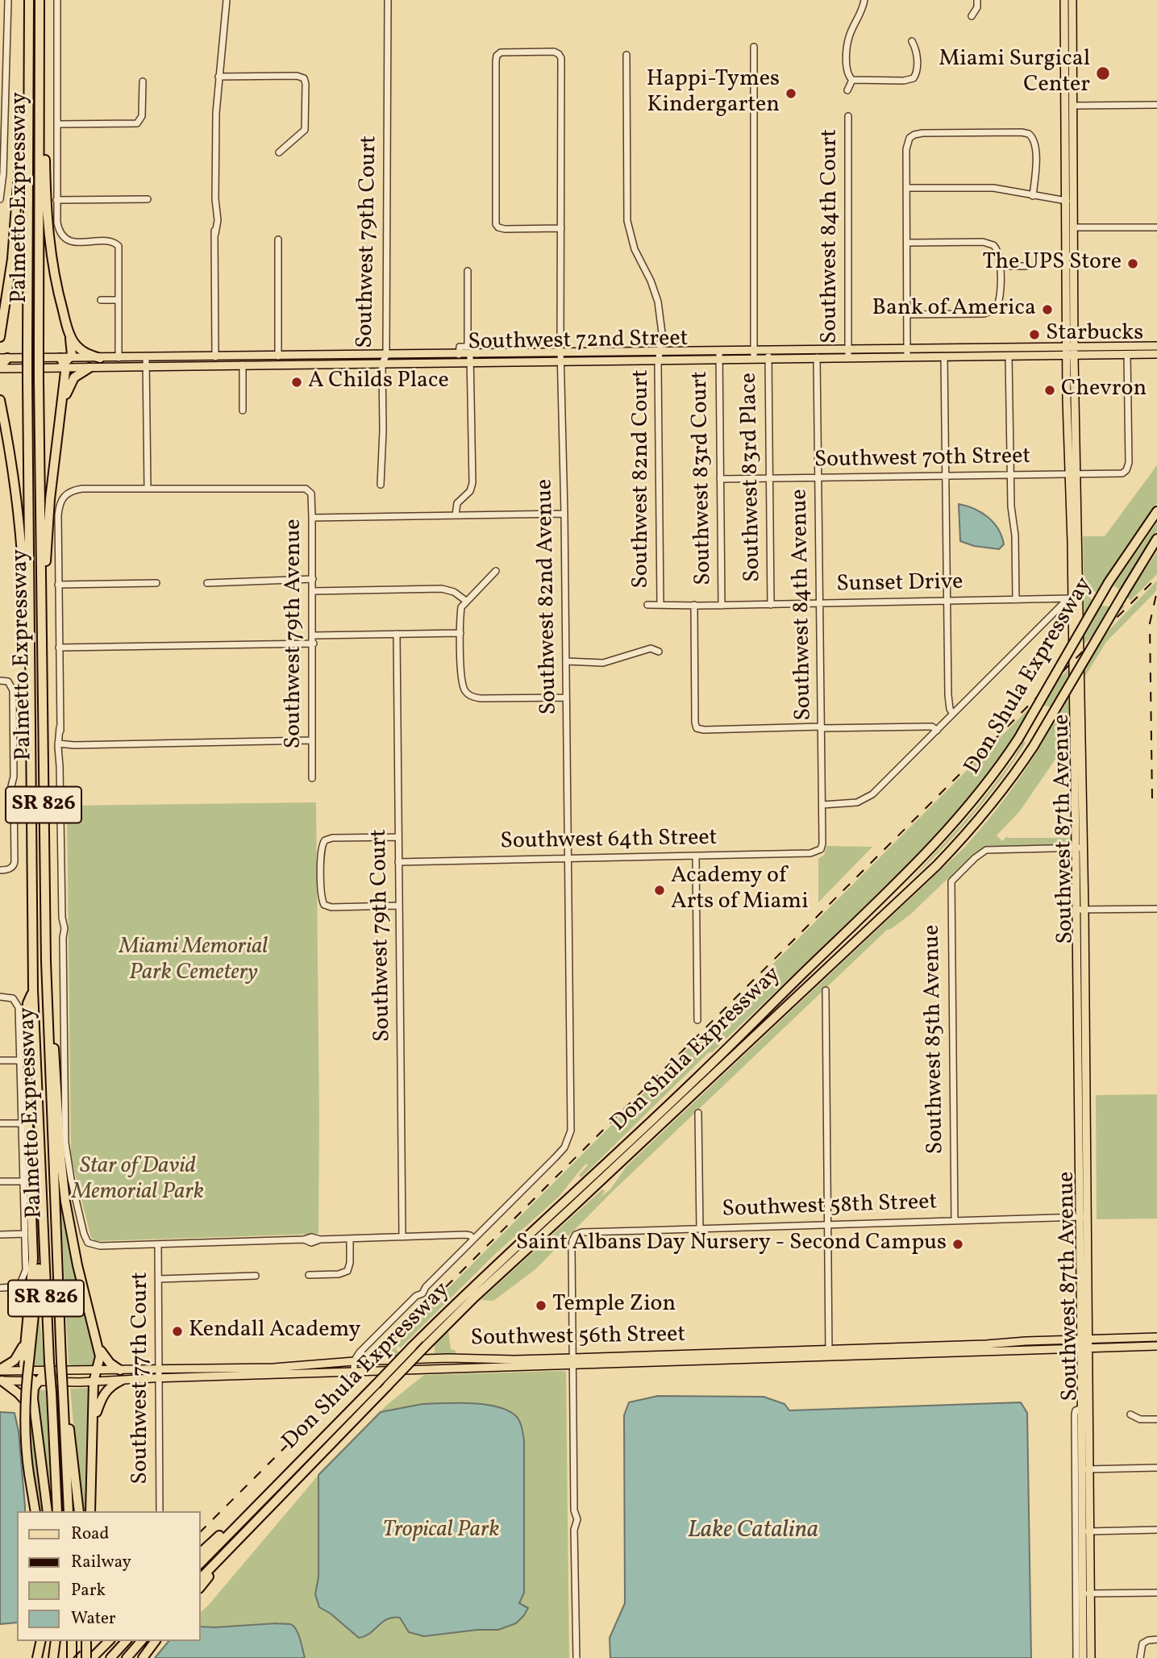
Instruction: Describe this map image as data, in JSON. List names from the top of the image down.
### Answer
{
  "streets": {
    "highway": ["Palmetto Expressway", "Don Shula Expressway", "SR 826"],
    "main road": ["Southwest 72nd Street", "Southwest 87th Avenue", "Southwest 56th Street"],
    "street": [
      "Southwest 84th Court",
      "Southwest 79th Court",
      "Southwest 70th Street",
      "Southwest 83rd Place",
      "Southwest 83rd Court",
      "Southwest 82nd Court",
      "Sunset Drive",
      "Southwest 82nd Avenue",
      "Southwest 84th Avenue",
      "Southwest 79th Avenue",
      "Southwest 64th Street",
      "Southwest 85th Avenue",
      "Southwest 58th Street",
      "Southwest 77th Court"
    ]
  },
  "crossings": [
    ["Palmetto Expressway", "Southwest 56th Street"],
    ["Southwest 84th Court", "Southwest 72nd Street"],
    ["Southwest 79th Court", "Southwest 72nd Street"],
    ["Southwest 79th Court", "Southwest 64th Street"],
    ["Southwest 72nd Street", "Southwest 70th Street"],
    ["Southwest 72nd Street", "Southwest 83rd Place"],
    ["Southwest 72nd Street", "Southwest 83rd Court"],
    ["Southwest 72nd Street", "Southwest 82nd Court"],
    ["Southwest 72nd Street", "Southwest 82nd Avenue"],
    ["Southwest 72nd Street", "Southwest 84th Avenue"],
    ["Southwest 72nd Street", "Southwest 87th Avenue"],
    ["Southwest 70th Street", "Southwest 83rd Place"],
    ["Southwest 70th Street", "Southwest 83rd Court"],
    ["Southwest 70th Street", "Southwest 84th Avenue"],
    ["Southwest 70th Street", "Southwest 87th Avenue"],
    ["Southwest 83rd Place", "Sunset Drive"],
    ["Southwest 83rd Court", "Sunset Drive"],
    ["Southwest 82nd Court", "Sunset Drive"],
    ["Sunset Drive", "Southwest 84th Avenue"],
    ["Sunset Drive", "Southwest 87th Avenue"],
    ["Southwest 82nd Avenue", "Southwest 64th Street"],
    ["Southwest 84th Avenue", "Southwest 64th Street"],
    ["Southwest 87th Avenue", "Southwest 85th Avenue"],
    ["Southwest 87th Avenue", "Southwest 58th Street"],
    ["Southwest 87th Avenue", "Southwest 56th Street"],
    ["Southwest 85th Avenue", "Southwest 58th Street"],
    ["Southwest 58th Street", "Southwest 56th Street"],
    ["Southwest 56th Street", "Southwest 77th Court"]
  ],
  "water": ["Lake Catalina"],
  "parks": ["Miami Memorial Park Cemetery", "Star of David Memorial Park", "Tropical Park"],
  "places": [
    "Miami Surgical Center",
    "Happi-Tymes Kindergarten",
    "The UPS Store",
    "Bank of America",
    "Starbucks",
    "A Childs Place",
    "Chevron",
    "Academy of Arts of Miami",
    "Saint Albans Day Nursery - Second Campus",
    "Temple Zion",
    "Kendall Academy"
  ],
  "legend": [
    "Road",
    "Railway",
    "Park",
    "Water"
  ]
}
